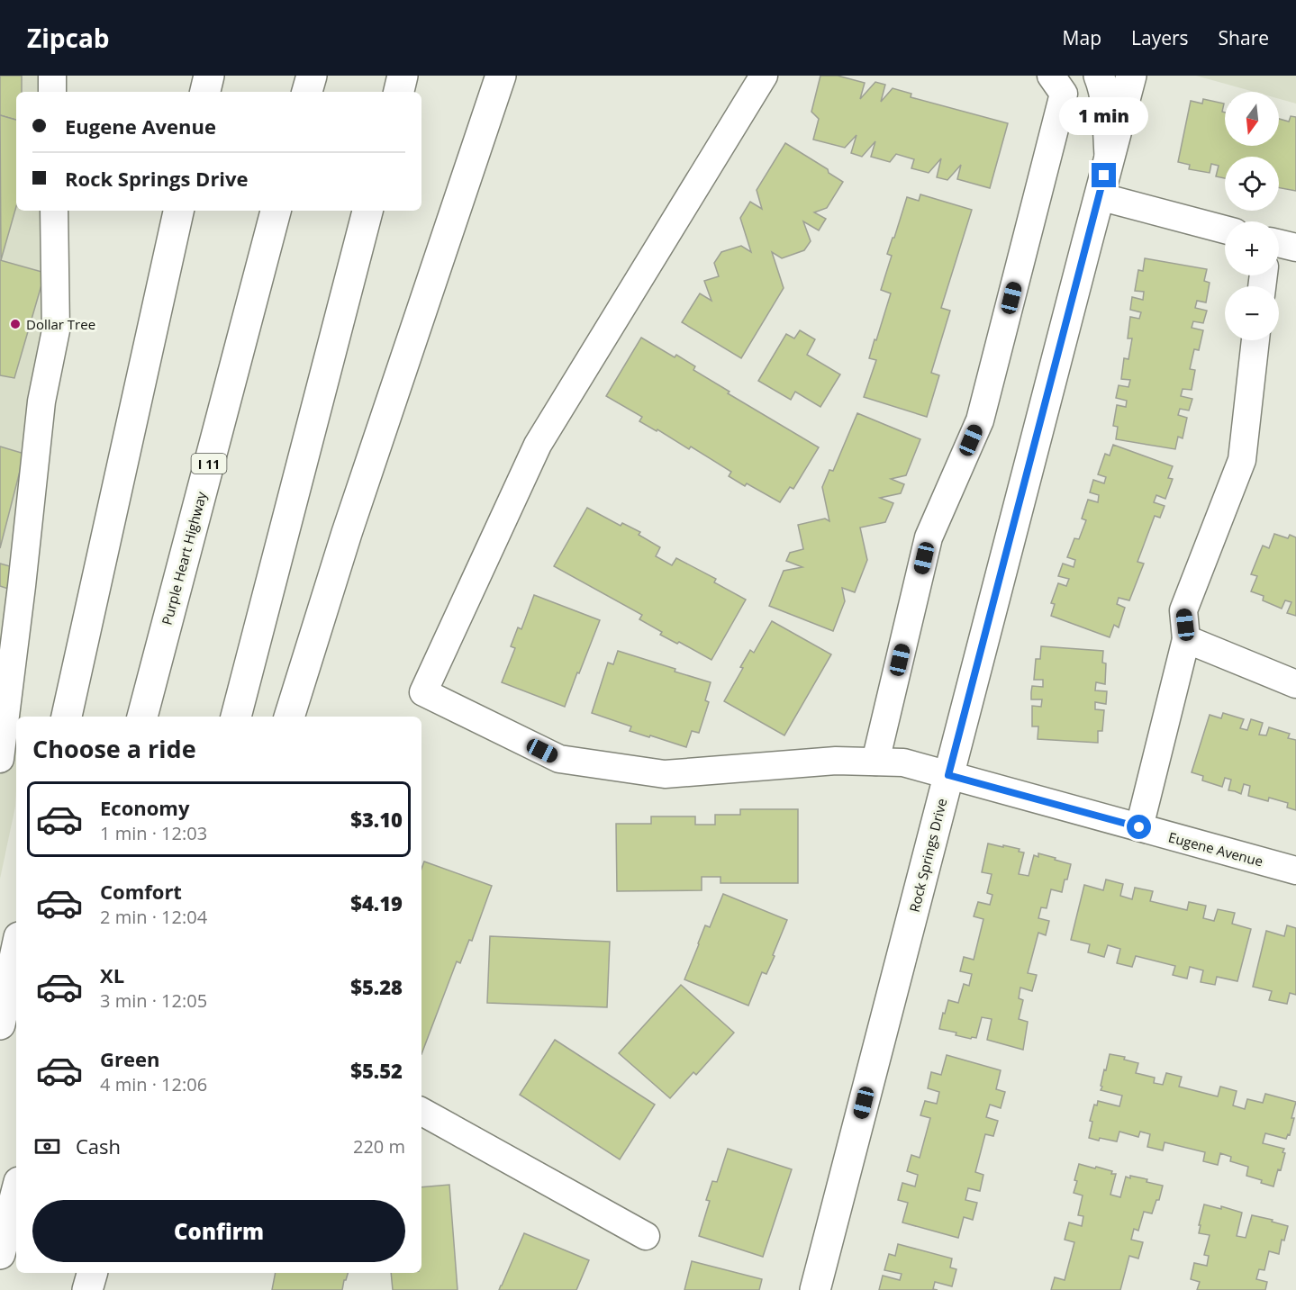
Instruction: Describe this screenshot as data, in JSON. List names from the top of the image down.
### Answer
{
  "streets": {
    "main road": ["I 11", "Purple Heart Highway", "Rock Springs Drive"],
    "street": ["Eugene Avenue"]
  },
  "crossings": [
    ["Eugene Avenue", "Rock Springs Drive"]
  ],
  "places": ["Dollar Tree"],
  "north": "bottom",
  "page": {
    "header": "Zipcab",
    "nav": ["Map", "Layers", "Share"],
    "map_buttons": ["+", "−"],
    "banner": ["Eugene Avenue", "Rock Springs Drive"],
    "bubble": "1 min",
    "heading": "Choose a ride",
    "list": [
      {
        "name": "Economy",
        "note": "1 min · 12:03",
        "value": "$3.10"
      },
      {
        "name": "Comfort",
        "note": "2 min · 12:04",
        "value": "$4.19"
      },
      {
        "name": "XL",
        "note": "3 min · 12:05",
        "value": "$5.28"
      },
      {
        "name": "Green",
        "note": "4 min · 12:06",
        "value": "$5.52"
      }
    ],
    "pay": ["Cash", "220 m"],
    "buttons": "Confirm"
  }
}
